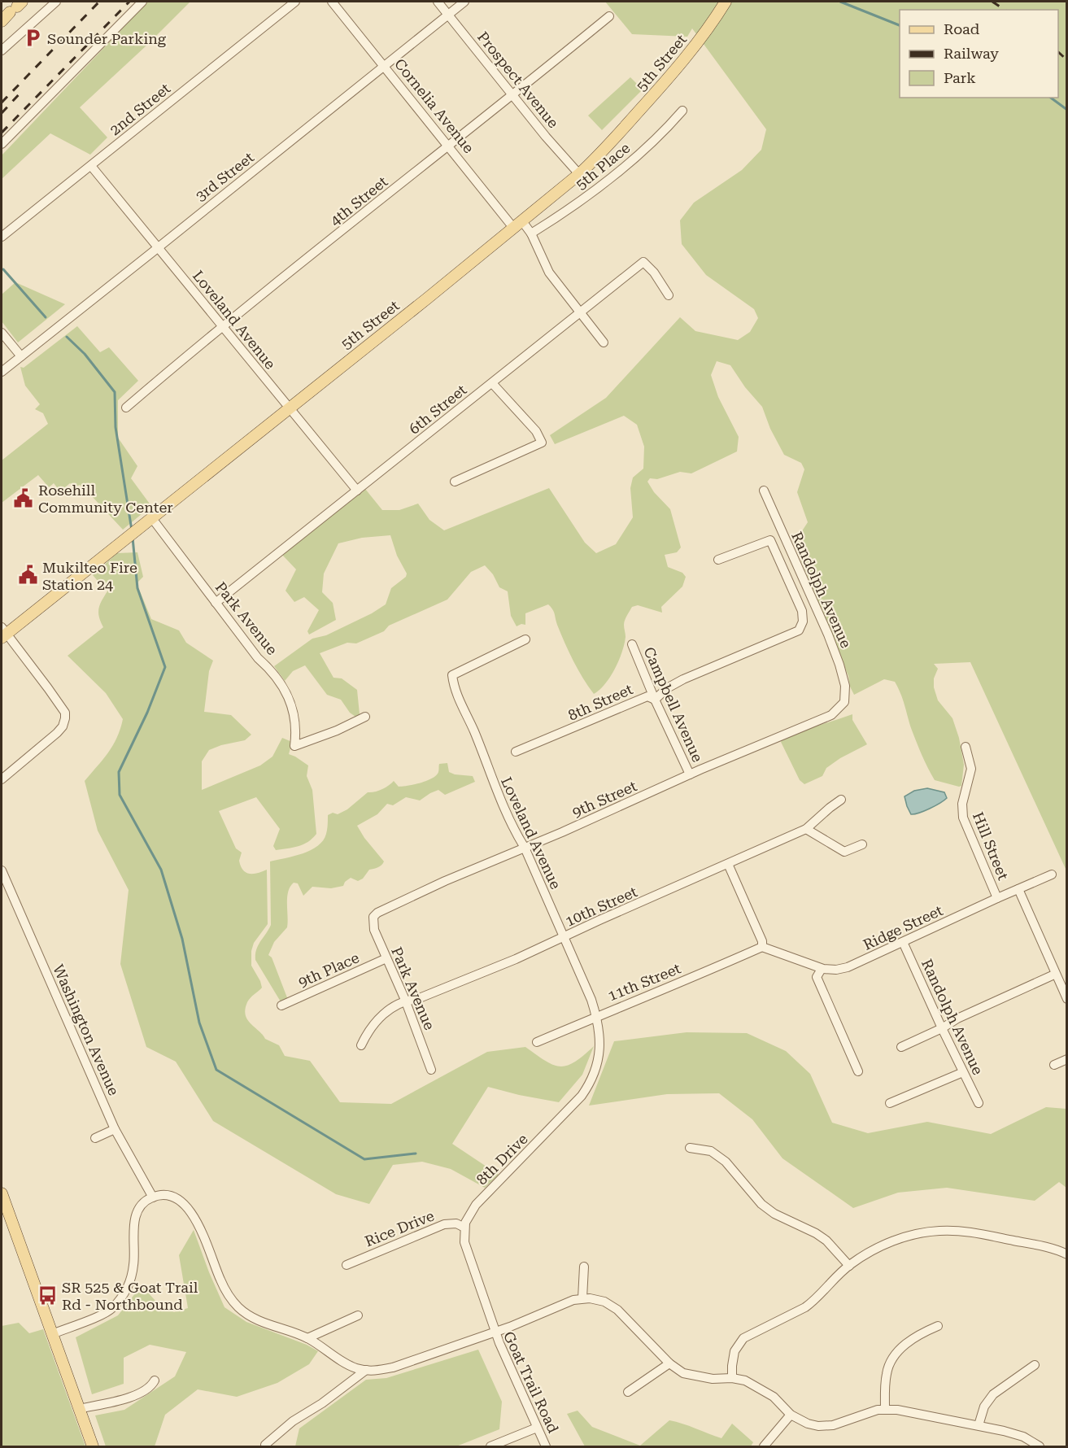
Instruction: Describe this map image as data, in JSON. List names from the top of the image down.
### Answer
{
  "streets": {
    "main road": ["5th Street"],
    "street": [
      "Prospect Avenue",
      "Cornelia Avenue",
      "2nd Street",
      "5th Place",
      "3rd Street",
      "4th Street",
      "Loveland Avenue",
      "6th Street",
      "Randolph Avenue",
      "Park Avenue",
      "8th Street",
      "Campbell Avenue",
      "9th Street",
      "Hill Street",
      "10th Street",
      "Ridge Street",
      "9th Place",
      "11th Street",
      "Washington Avenue",
      "8th Drive",
      "Rice Drive",
      "Goat Trail Road"
    ]
  },
  "crossings": [
    ["5th Street", "Prospect Avenue"],
    ["5th Street", "Cornelia Avenue"],
    ["5th Street", "Loveland Avenue"],
    ["5th Street", "Park Avenue"],
    ["Prospect Avenue", "3rd Street"],
    ["Prospect Avenue", "4th Street"],
    ["Cornelia Avenue", "5th Place"],
    ["Cornelia Avenue", "3rd Street"],
    ["Cornelia Avenue", "4th Street"],
    ["Cornelia Avenue", "6th Street"],
    ["2nd Street", "Loveland Avenue"],
    ["3rd Street", "Loveland Avenue"],
    ["4th Street", "Loveland Avenue"],
    ["Loveland Avenue", "6th Street"],
    ["Loveland Avenue", "9th Street"],
    ["Loveland Avenue", "10th Street"],
    ["Loveland Avenue", "11th Street"],
    ["Loveland Avenue", "8th Drive"],
    ["6th Street", "Park Avenue"],
    ["Randolph Avenue", "8th Street"],
    ["Randolph Avenue", "9th Street"],
    ["Randolph Avenue", "Ridge Street"],
    ["Park Avenue", "9th Street"],
    ["Park Avenue", "10th Street"],
    ["Park Avenue", "9th Place"],
    ["8th Street", "Campbell Avenue"],
    ["Campbell Avenue", "9th Street"],
    ["Hill Street", "Ridge Street"],
    ["Ridge Street", "11th Street"],
    ["11th Street", "8th Drive"],
    ["Washington Avenue", "Goat Trail Road"],
    ["8th Drive", "Rice Drive"]
  ],
  "places": {
    "parking": ["Sounder Parking"],
    "public building": ["Rosehill Community Center", "Mukilteo Fire Station 24"],
    "bus stop": ["SR 525 & Goat Trail Rd - Northbound"]
  },
  "legend": ["Road", "Railway", "Park"]
}
